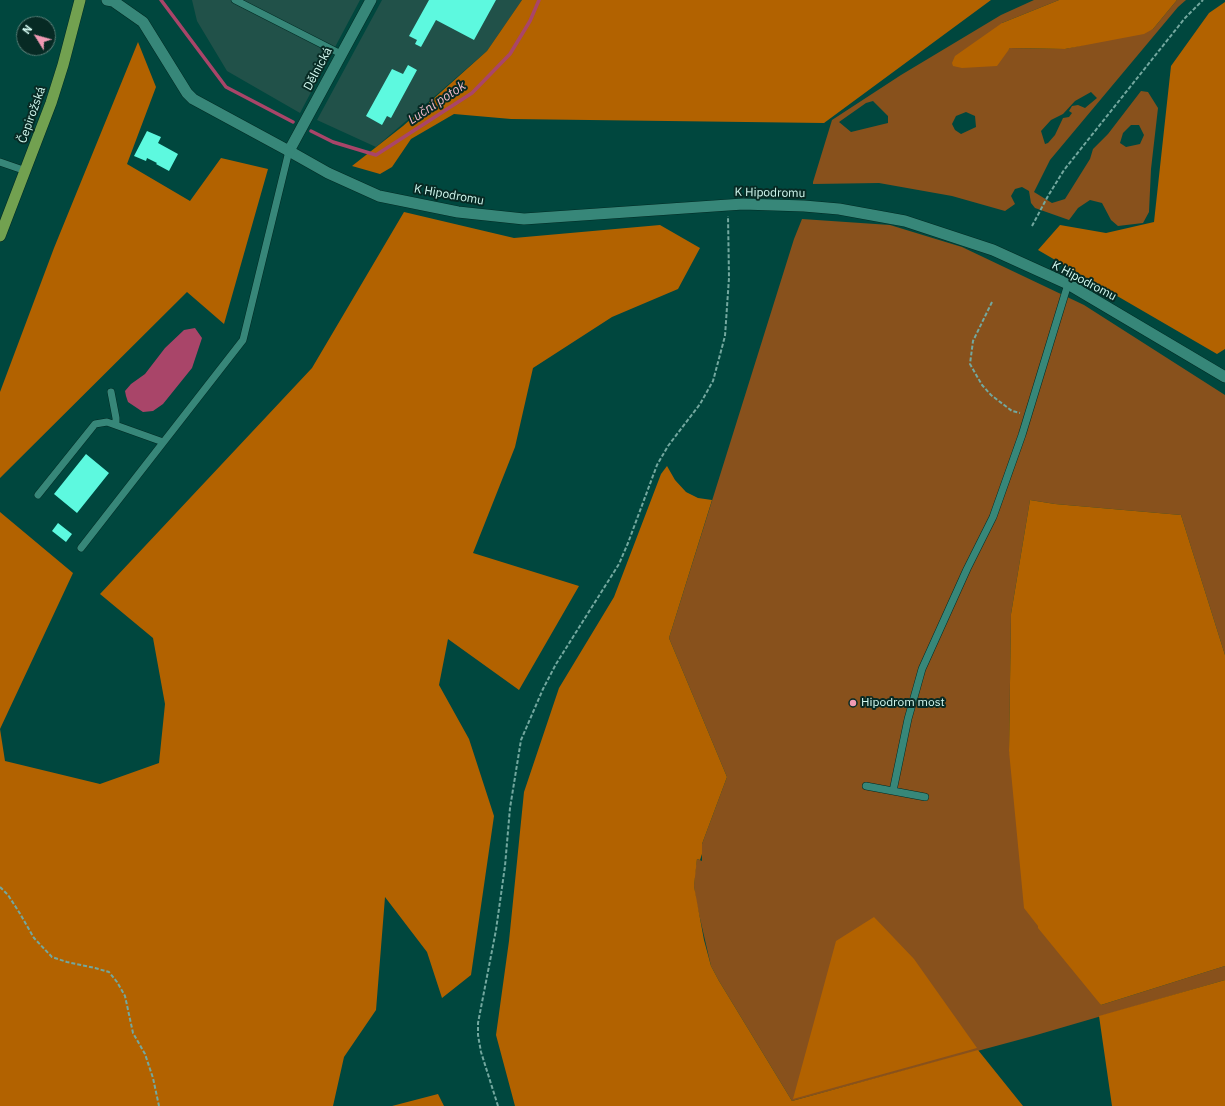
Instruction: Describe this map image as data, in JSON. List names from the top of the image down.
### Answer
{
  "streets": {
    "main road": ["Čepirožská"],
    "street": ["Dělnická", "K Hipodromu"]
  },
  "crossings": [
    ["Dělnická", "K Hipodromu"]
  ],
  "water": ["Luční potok"],
  "places": ["Hipodrom most"],
  "north": "top left"
}
